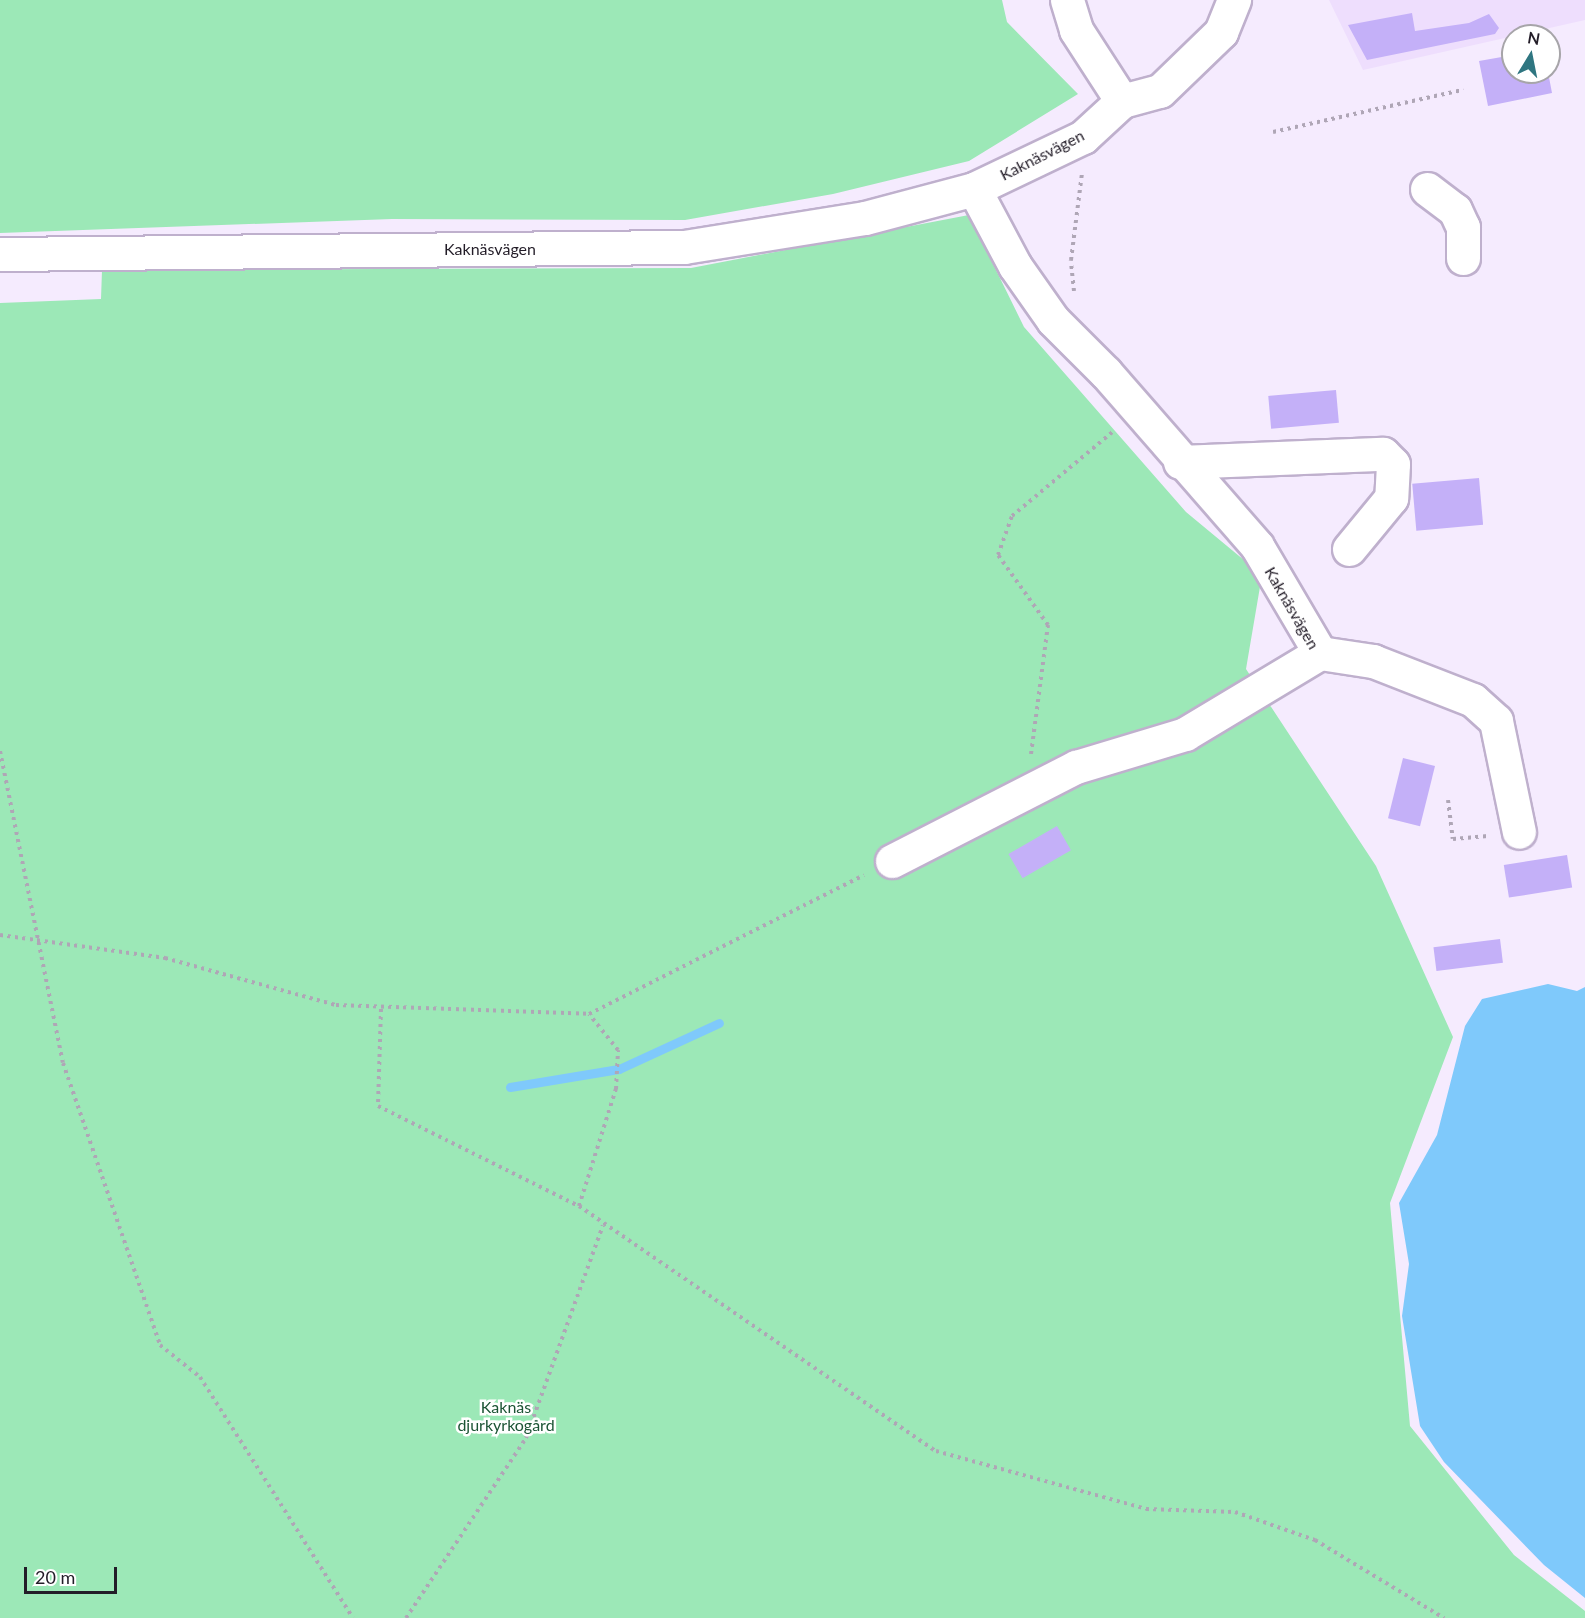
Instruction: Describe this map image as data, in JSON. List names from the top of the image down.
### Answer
{
  "streets": {
    "street": ["Kaknäsvägen"]
  },
  "parks": ["Kaknäs djurkyrkogård"],
  "scale_bar": "20 m",
  "north": "top"
}
